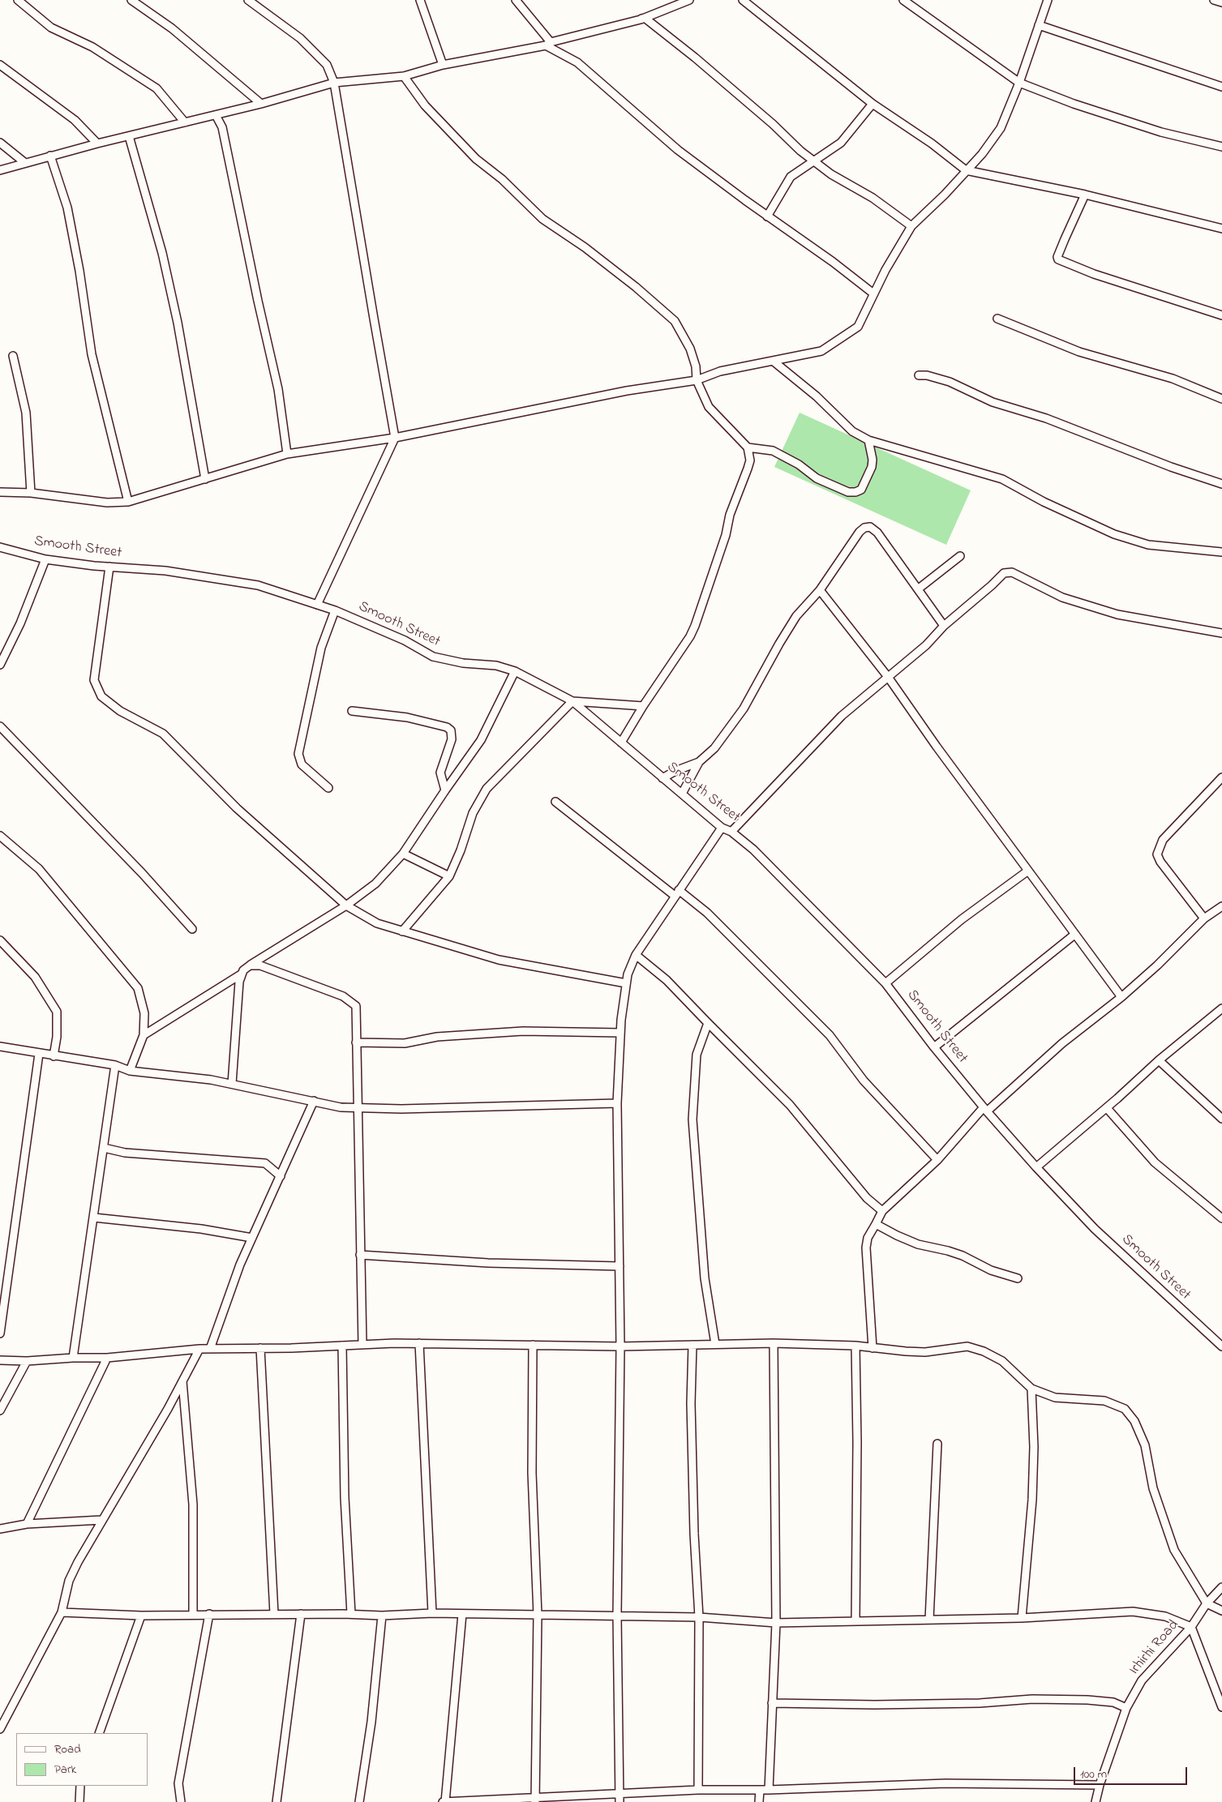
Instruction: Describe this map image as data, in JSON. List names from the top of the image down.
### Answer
{
  "streets": {
    "street": ["Smooth Street", "Irhirhi Road"]
  },
  "legend": ["Road", "Park"],
  "scale_bar": "100 m"
}
